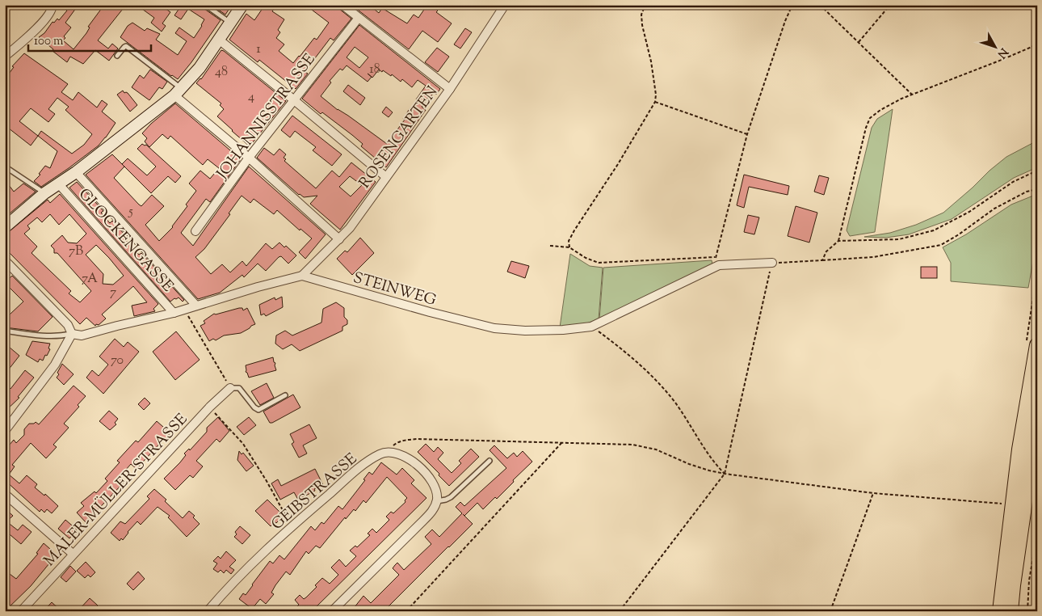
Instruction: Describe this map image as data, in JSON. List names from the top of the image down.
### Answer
{
  "streets": {
    "street": [
      "JOHANNISSTRASSE",
      "ROSENGARTEN",
      "GLOCKENGASSE",
      "STEINWEG",
      "MALER-MÜLLER-STRASSE",
      "GEIBSTRASSE"
    ]
  },
  "crossings": [
    ["ROSENGARTEN", "STEINWEG"]
  ],
  "house_numbers": [
    "1",
    "18",
    "48",
    "4",
    "5",
    "7B",
    "7A",
    "7",
    "70"
  ],
  "scale_bar": "100 m",
  "north": "bottom right"
}
